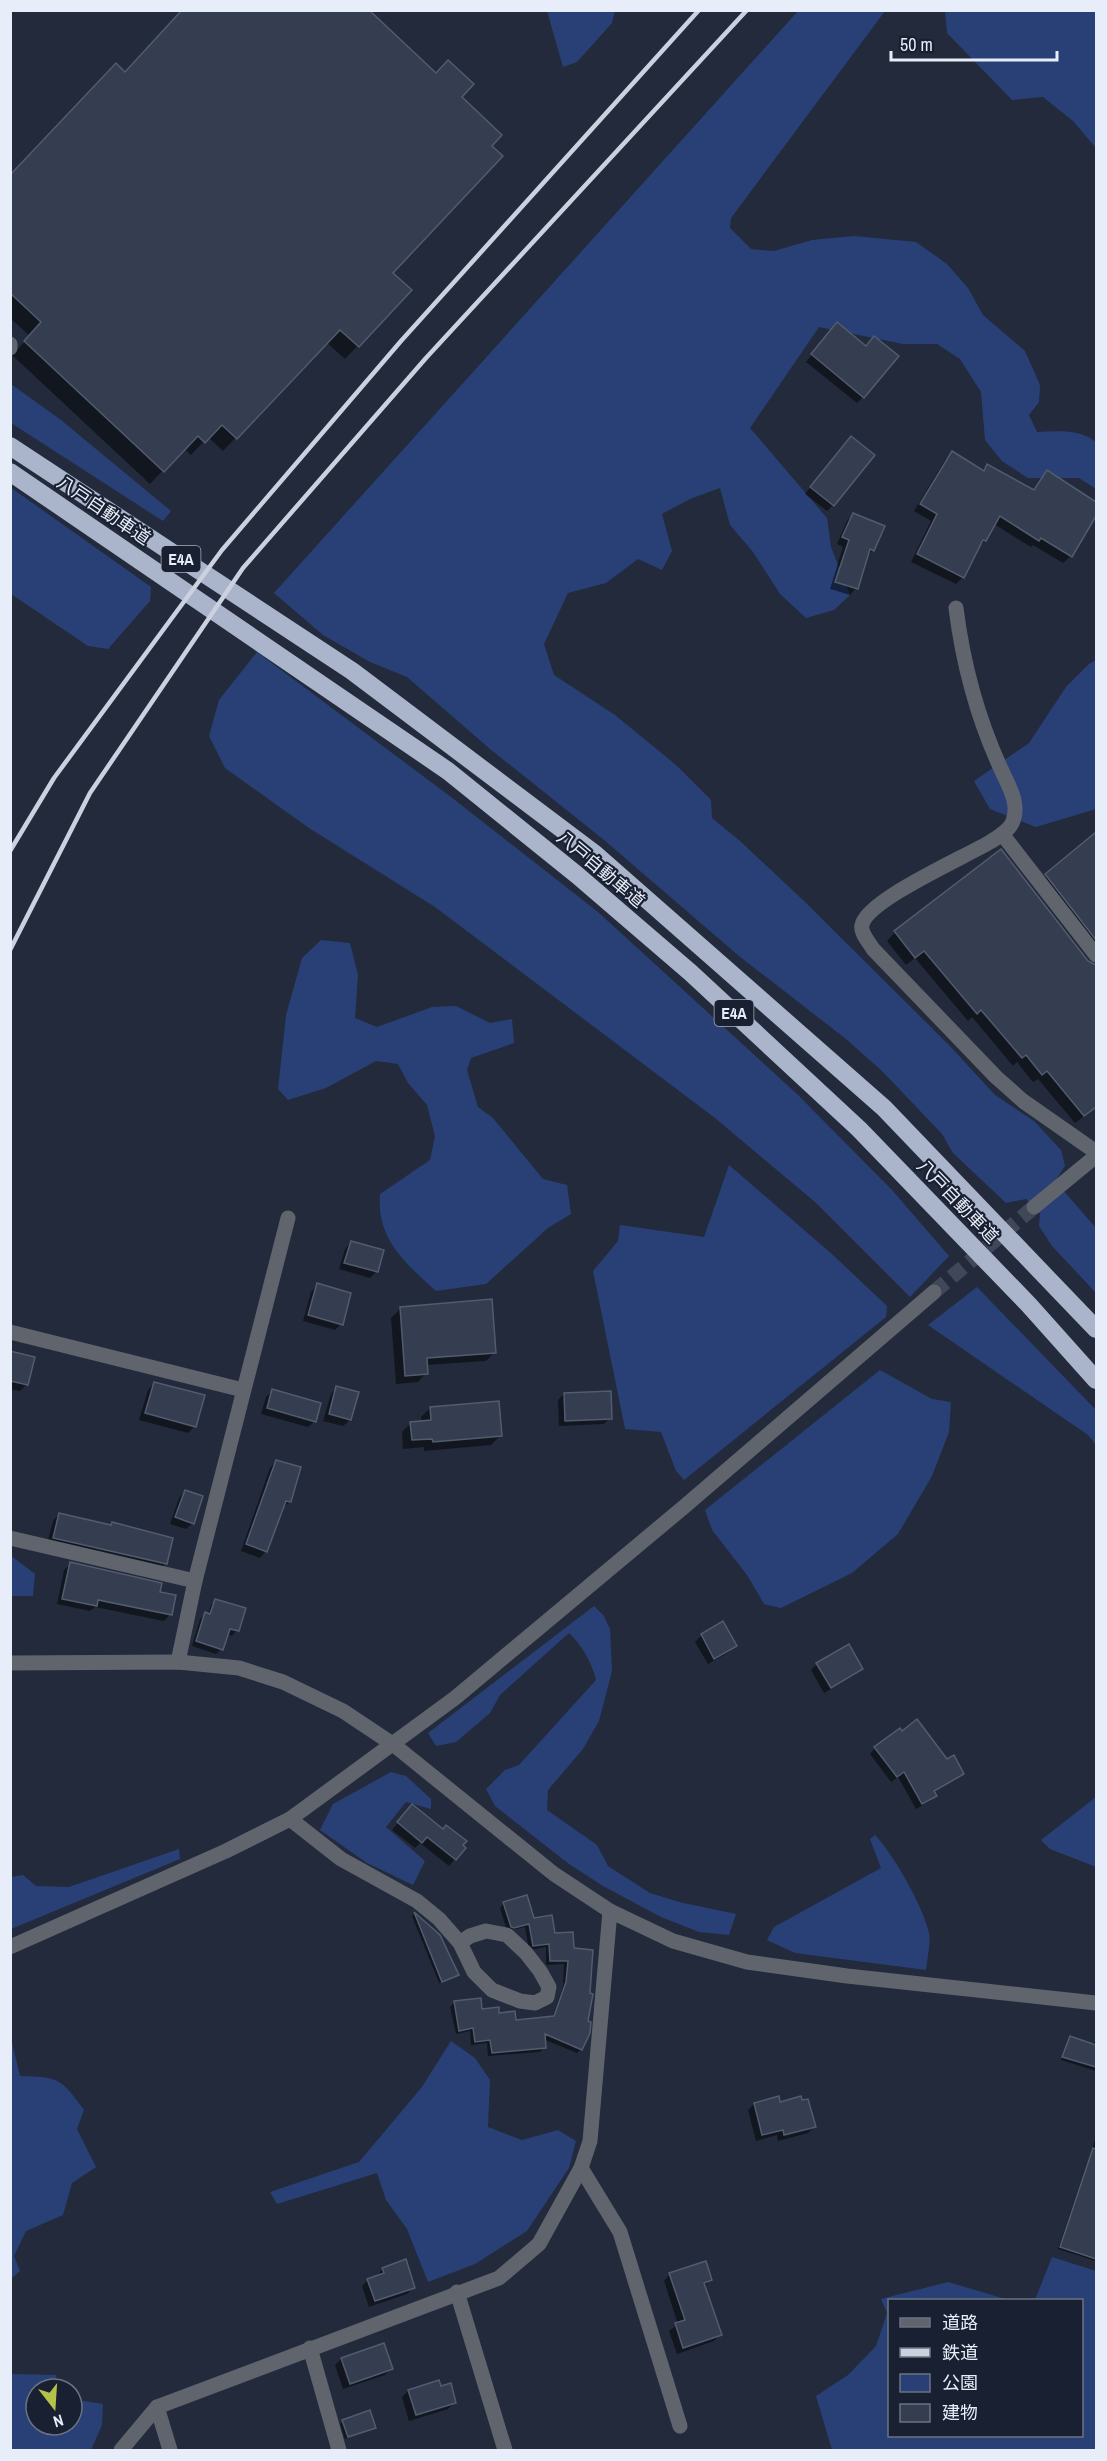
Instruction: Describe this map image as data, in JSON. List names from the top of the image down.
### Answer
{
  "streets": {
    "highway": ["八戸自動車道", "E4A"]
  },
  "legend": [
    "道路",
    "鉄道",
    "公園",
    "建物"
  ],
  "scale_bar": "50 m",
  "north": "bottom"
}
